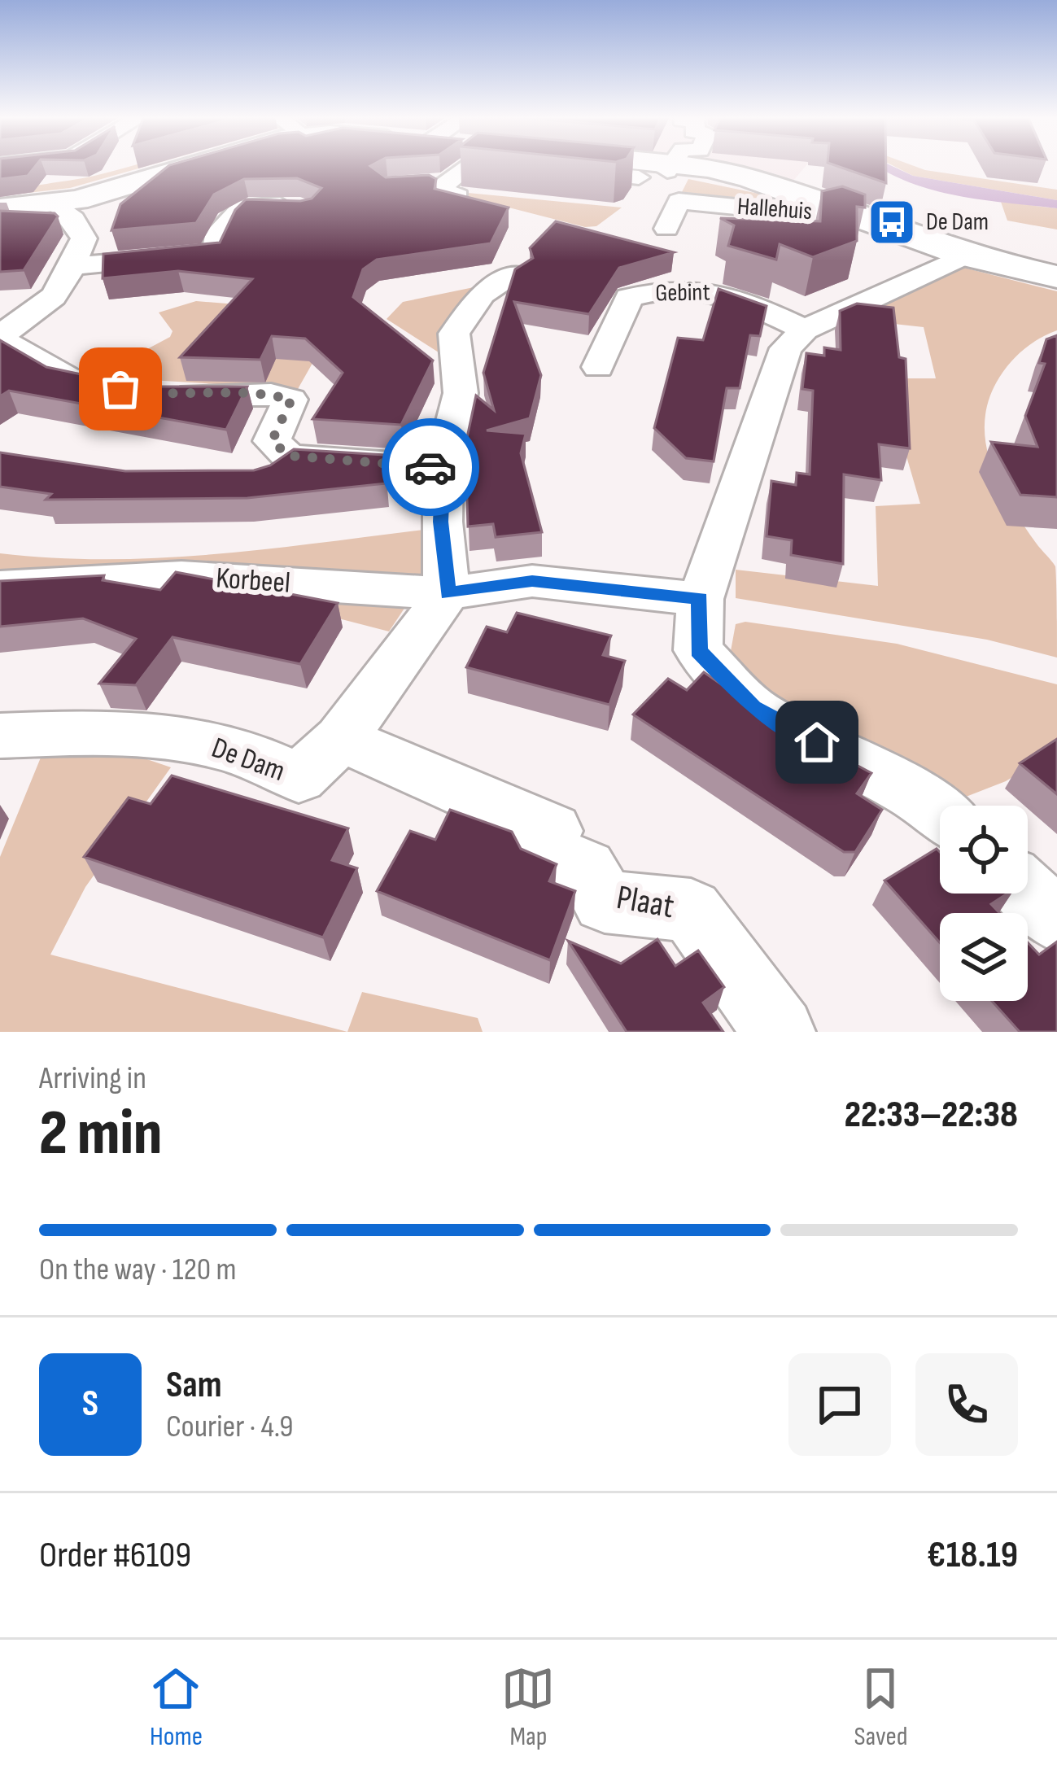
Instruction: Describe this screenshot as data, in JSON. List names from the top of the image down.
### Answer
{
  "streets": {
    "street": [
      "Hallehuis",
      "Gebint",
      "Korbeel",
      "De Dam",
      "Plaat"
    ]
  },
  "crossings": [
    ["Korbeel", "De Dam"],
    ["De Dam", "Plaat"]
  ],
  "places": {
    "bus stop": ["De Dam"]
  },
  "page": {
    "heading": ["2 min", "Arriving in", "22:33–22:38"],
    "panel": [
      "Sam",
      "Courier · 4.9",
      "Order #6109",
      "€18.19"
    ],
    "bar": "On the way · 120 m",
    "round": "S",
    "tabs": ["Home", "Map", "Saved"]
  }
}
